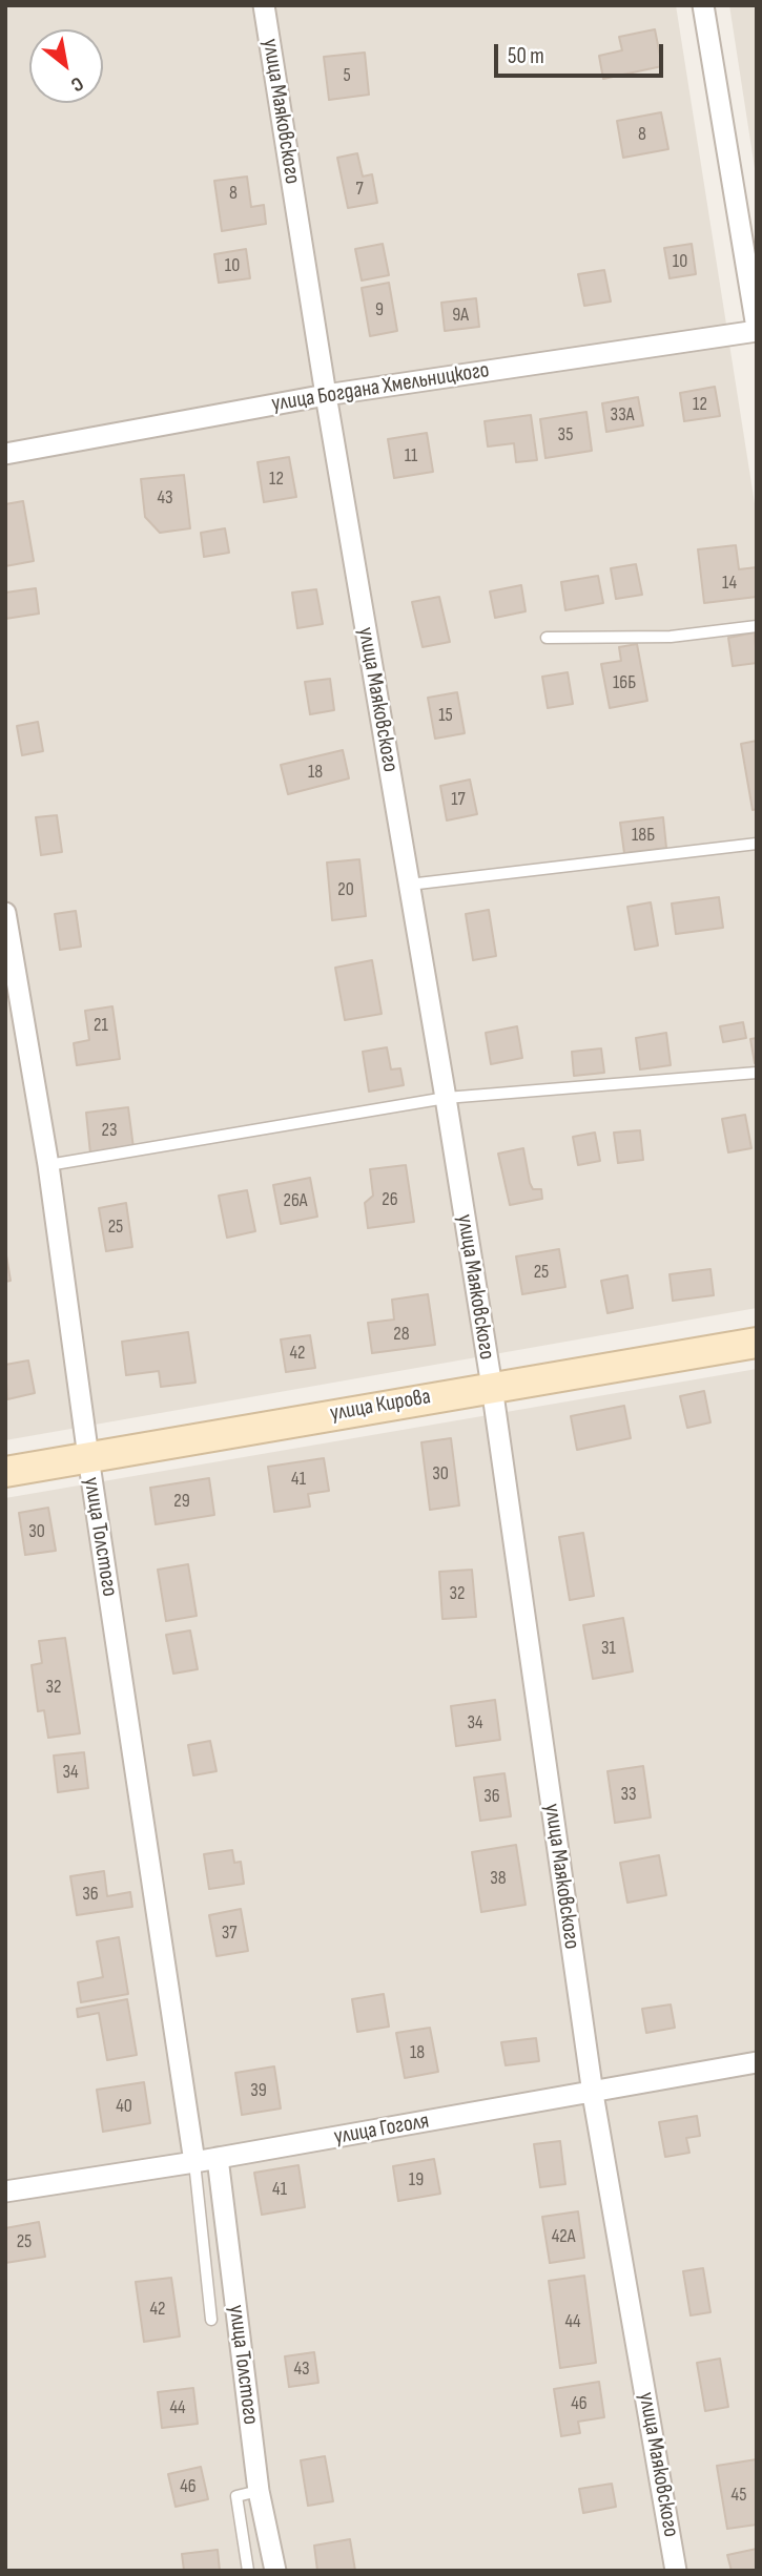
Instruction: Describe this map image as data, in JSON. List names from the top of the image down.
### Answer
{
  "streets": {
    "street": [
      "улица Маяковского",
      "улица Богдана Хмельницкого",
      "улица Кирова",
      "улица Толстого",
      "улица Гоголя"
    ]
  },
  "crossings": [
    ["улица Маяковского", "улица Богдана Хмельницкого"],
    ["улица Маяковского", "улица Кирова"],
    ["улица Маяковского", "улица Гоголя"],
    ["улица Кирова", "улица Толстого"],
    ["улица Толстого", "улица Гоголя"]
  ],
  "house_numbers": [
    "5",
    "8",
    "7",
    "8",
    "10",
    "10",
    "9",
    "9А",
    "12",
    "33А",
    "35",
    "11",
    "12",
    "43",
    "14",
    "16Б",
    "15",
    "18",
    "17",
    "18Б",
    "20",
    "21",
    "23",
    "26",
    "26А",
    "25",
    "25",
    "28",
    "42",
    "30",
    "41",
    "29",
    "30",
    "32",
    "31",
    "32",
    "34",
    "34",
    "33",
    "36",
    "38",
    "36",
    "37",
    "18",
    "39",
    "40",
    "19",
    "41",
    "42А",
    "25",
    "42",
    "44",
    "43",
    "46",
    "44",
    "46",
    "45"
  ],
  "scale_bar": "50 m",
  "north": "bottom right"
}
